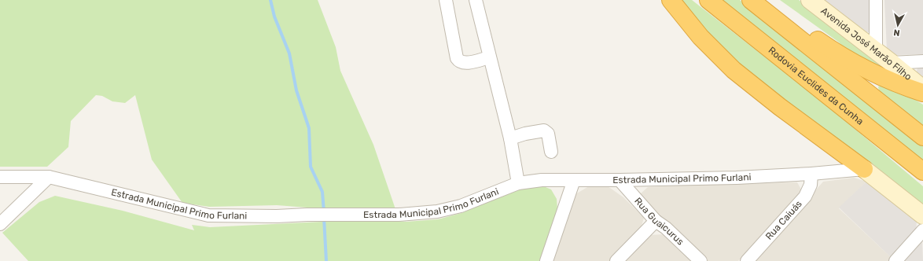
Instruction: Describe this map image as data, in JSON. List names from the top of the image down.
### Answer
{
  "streets": {
    "highway": ["Rodovia Euclides da Cunha"],
    "main road": ["Avenida José Marão Filho"],
    "street": ["Estrada Municipal Primo Furlani", "Rua Caiuás", "Rua Guaicurus"]
  },
  "crossings": [
    ["Estrada Municipal Primo Furlani", "Rua Caiuás"],
    ["Estrada Municipal Primo Furlani", "Rua Guaicurus"]
  ],
  "north": "bottom"
}
